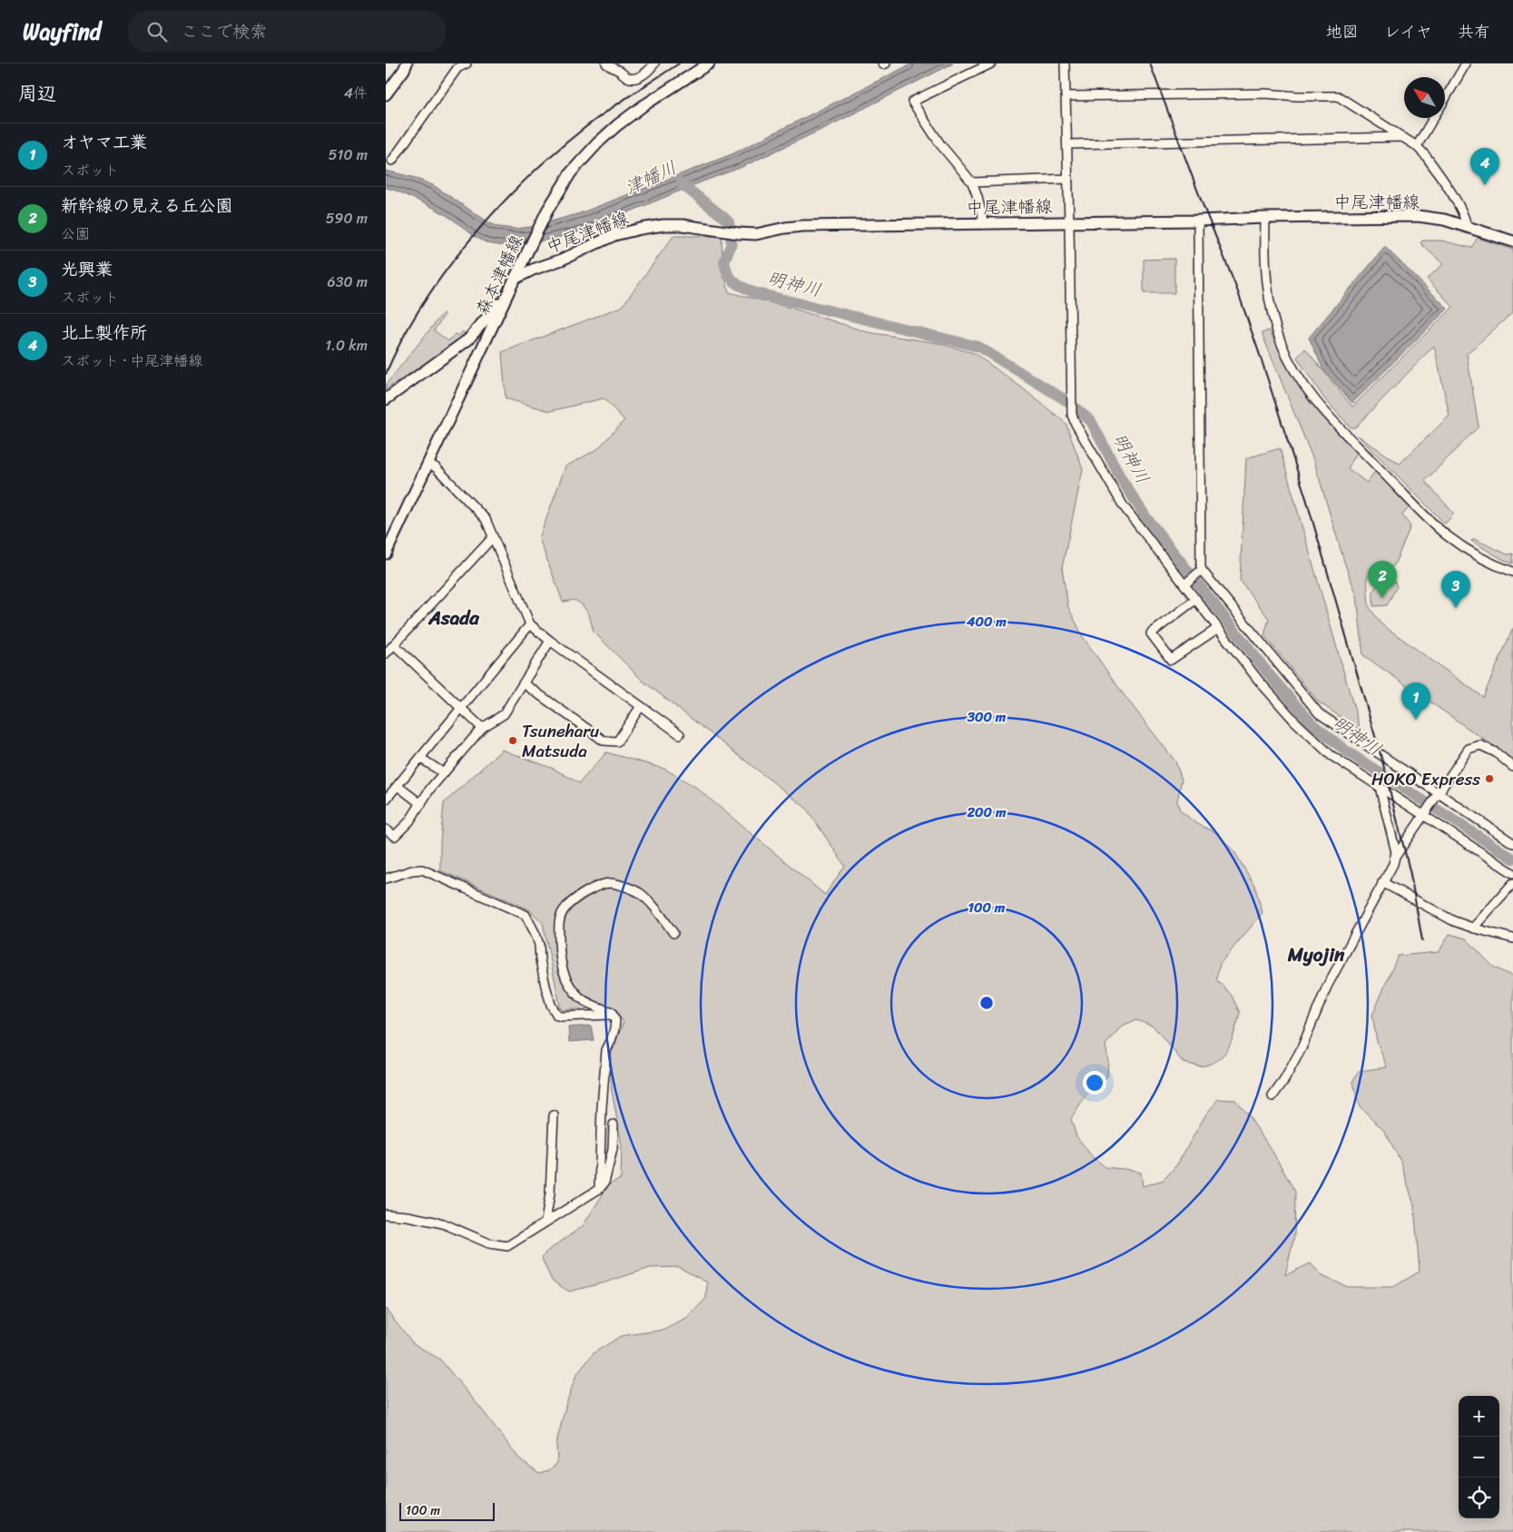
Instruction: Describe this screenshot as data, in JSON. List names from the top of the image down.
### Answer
{
  "streets": {
    "main road": ["中尾津幡線", "森本津幡線"]
  },
  "crossings": [
    ["中尾津幡線", "森本津幡線"]
  ],
  "districts": ["Asada", "Myojin"],
  "water": ["津幡川", "明神川"],
  "places": ["Tsuneharu Matsuda", "HOKO Express"],
  "scale_bar": "100 m",
  "north": "top left",
  "page": {
    "header": "Wayfind",
    "search": "ここで検索",
    "nav": ["地図", "レイヤ", "共有"],
    "heading": ["周辺", "4件"],
    "list": [
      {
        "mark": "1",
        "name": "オヤマ工業",
        "note": "スポット",
        "value": "510 m"
      },
      {
        "mark": "2",
        "name": "新幹線の見える丘公園",
        "note": "公園",
        "value": "590 m"
      },
      {
        "mark": "3",
        "name": "光興業",
        "note": "スポット",
        "value": "630 m"
      },
      {
        "mark": "4",
        "name": "北上製作所",
        "note": "スポット · 中尾津幡線",
        "value": "1.0 km"
      }
    ],
    "pins": [
      "4",
      "2",
      "3",
      "1"
    ],
    "map_buttons": ["+", "−"],
    "scale": "100 m"
  },
  "rings": [
    "400 m",
    "300 m",
    "200 m",
    "100 m"
  ]
}
